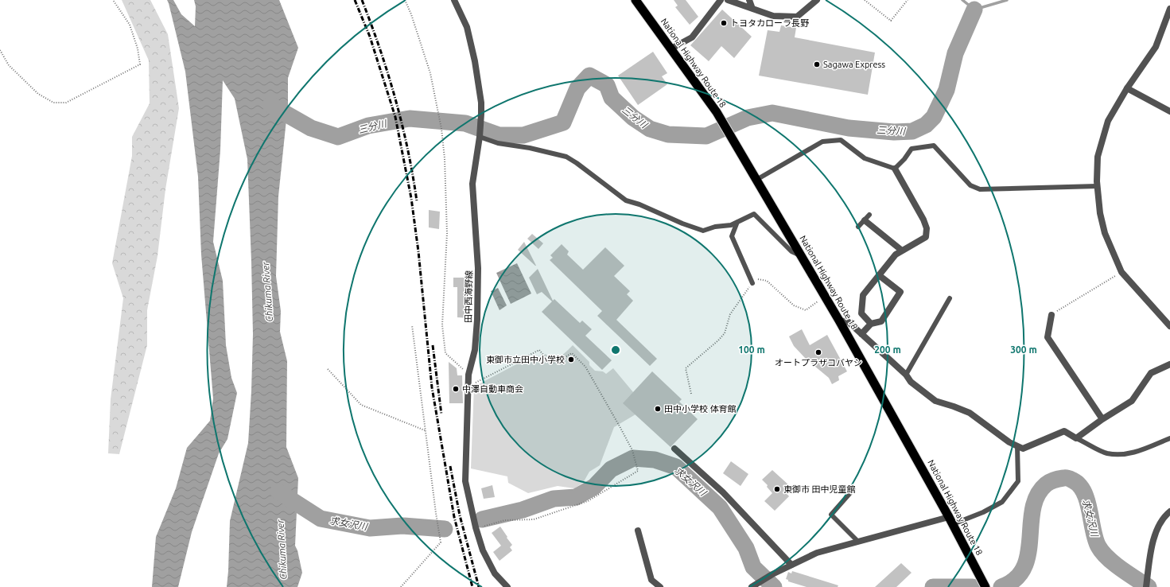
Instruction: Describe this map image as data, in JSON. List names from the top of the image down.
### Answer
{
  "streets": {
    "highway": ["National Highway Route 18"],
    "street": ["田中西海野線"]
  },
  "water": ["三分川", "Chikuma River", "求女沢川"],
  "places": [
    "トヨタカローラ長野",
    "Sagawa Express",
    "オートプラザコバヤシ",
    "東御市立田中小学校",
    "中澤自動車商会",
    "田中小学校 体育館",
    "東御市 田中児童館"
  ],
  "rings": ["100 m", "200 m", "300 m"]
}
